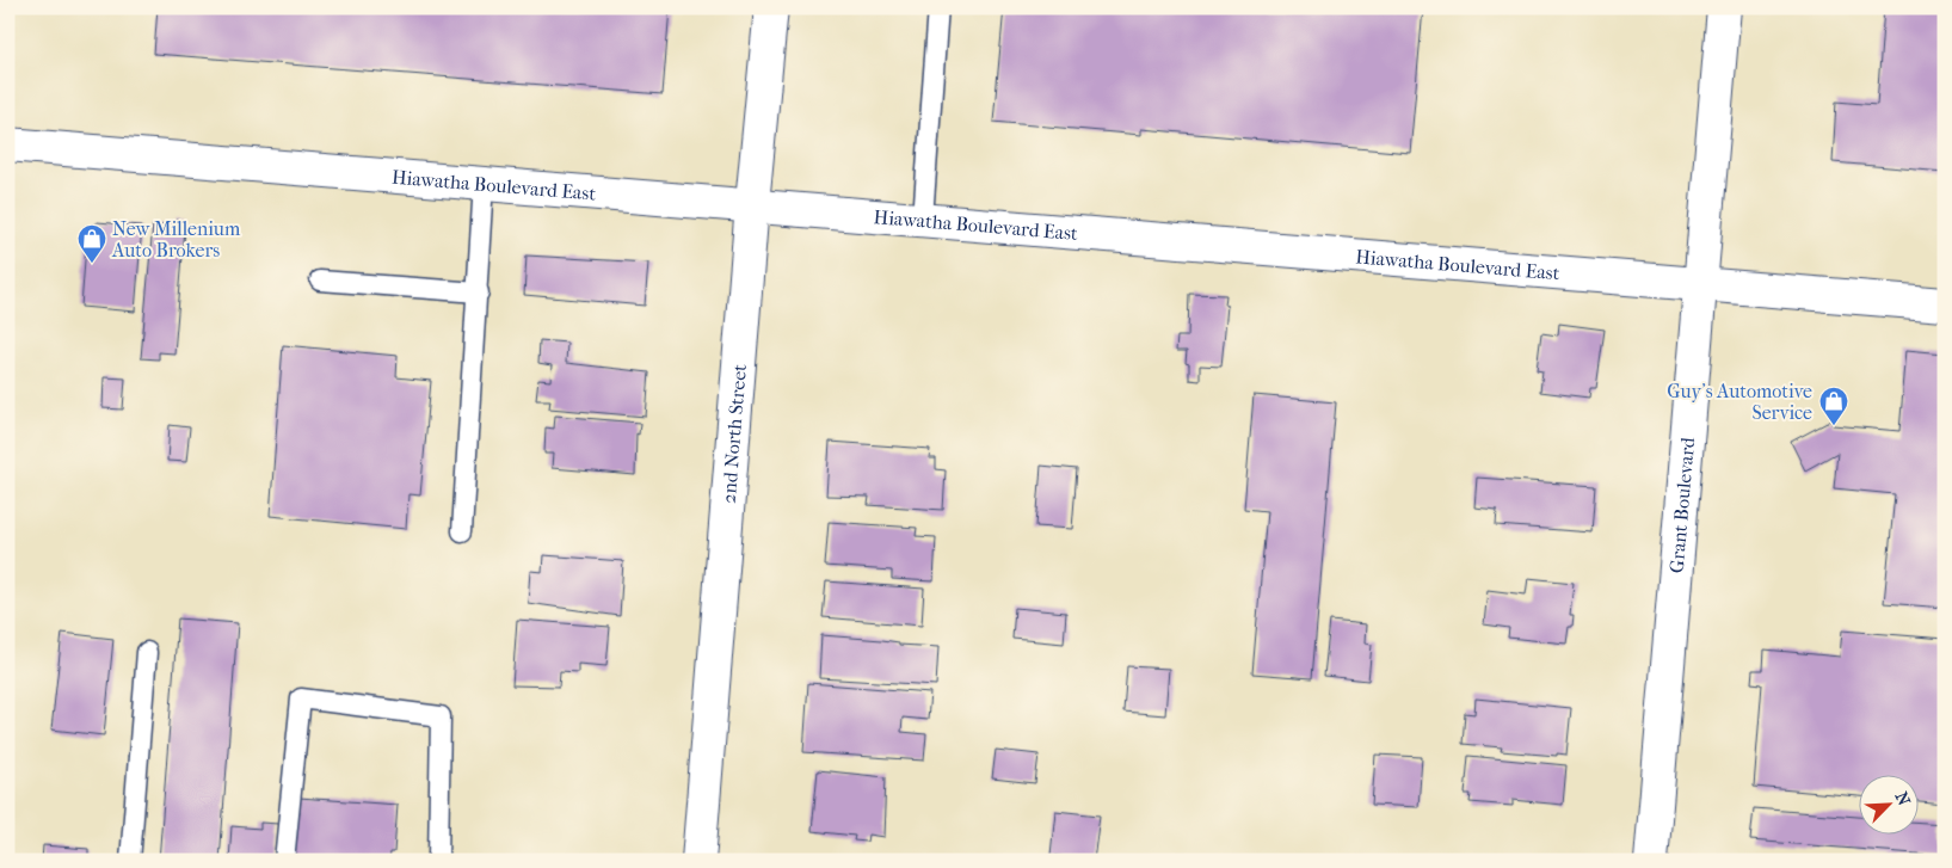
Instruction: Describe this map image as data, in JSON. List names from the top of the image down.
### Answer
{
  "streets": {
    "street": ["Hiawatha Boulevard East", "2nd North Street", "Grant Boulevard"]
  },
  "crossings": [
    ["Hiawatha Boulevard East", "2nd North Street"],
    ["Hiawatha Boulevard East", "Grant Boulevard"]
  ],
  "places": {
    "shop": ["New Millenium Auto Brokers", "Guy's Automotive Service"]
  },
  "north": "top right"
}
